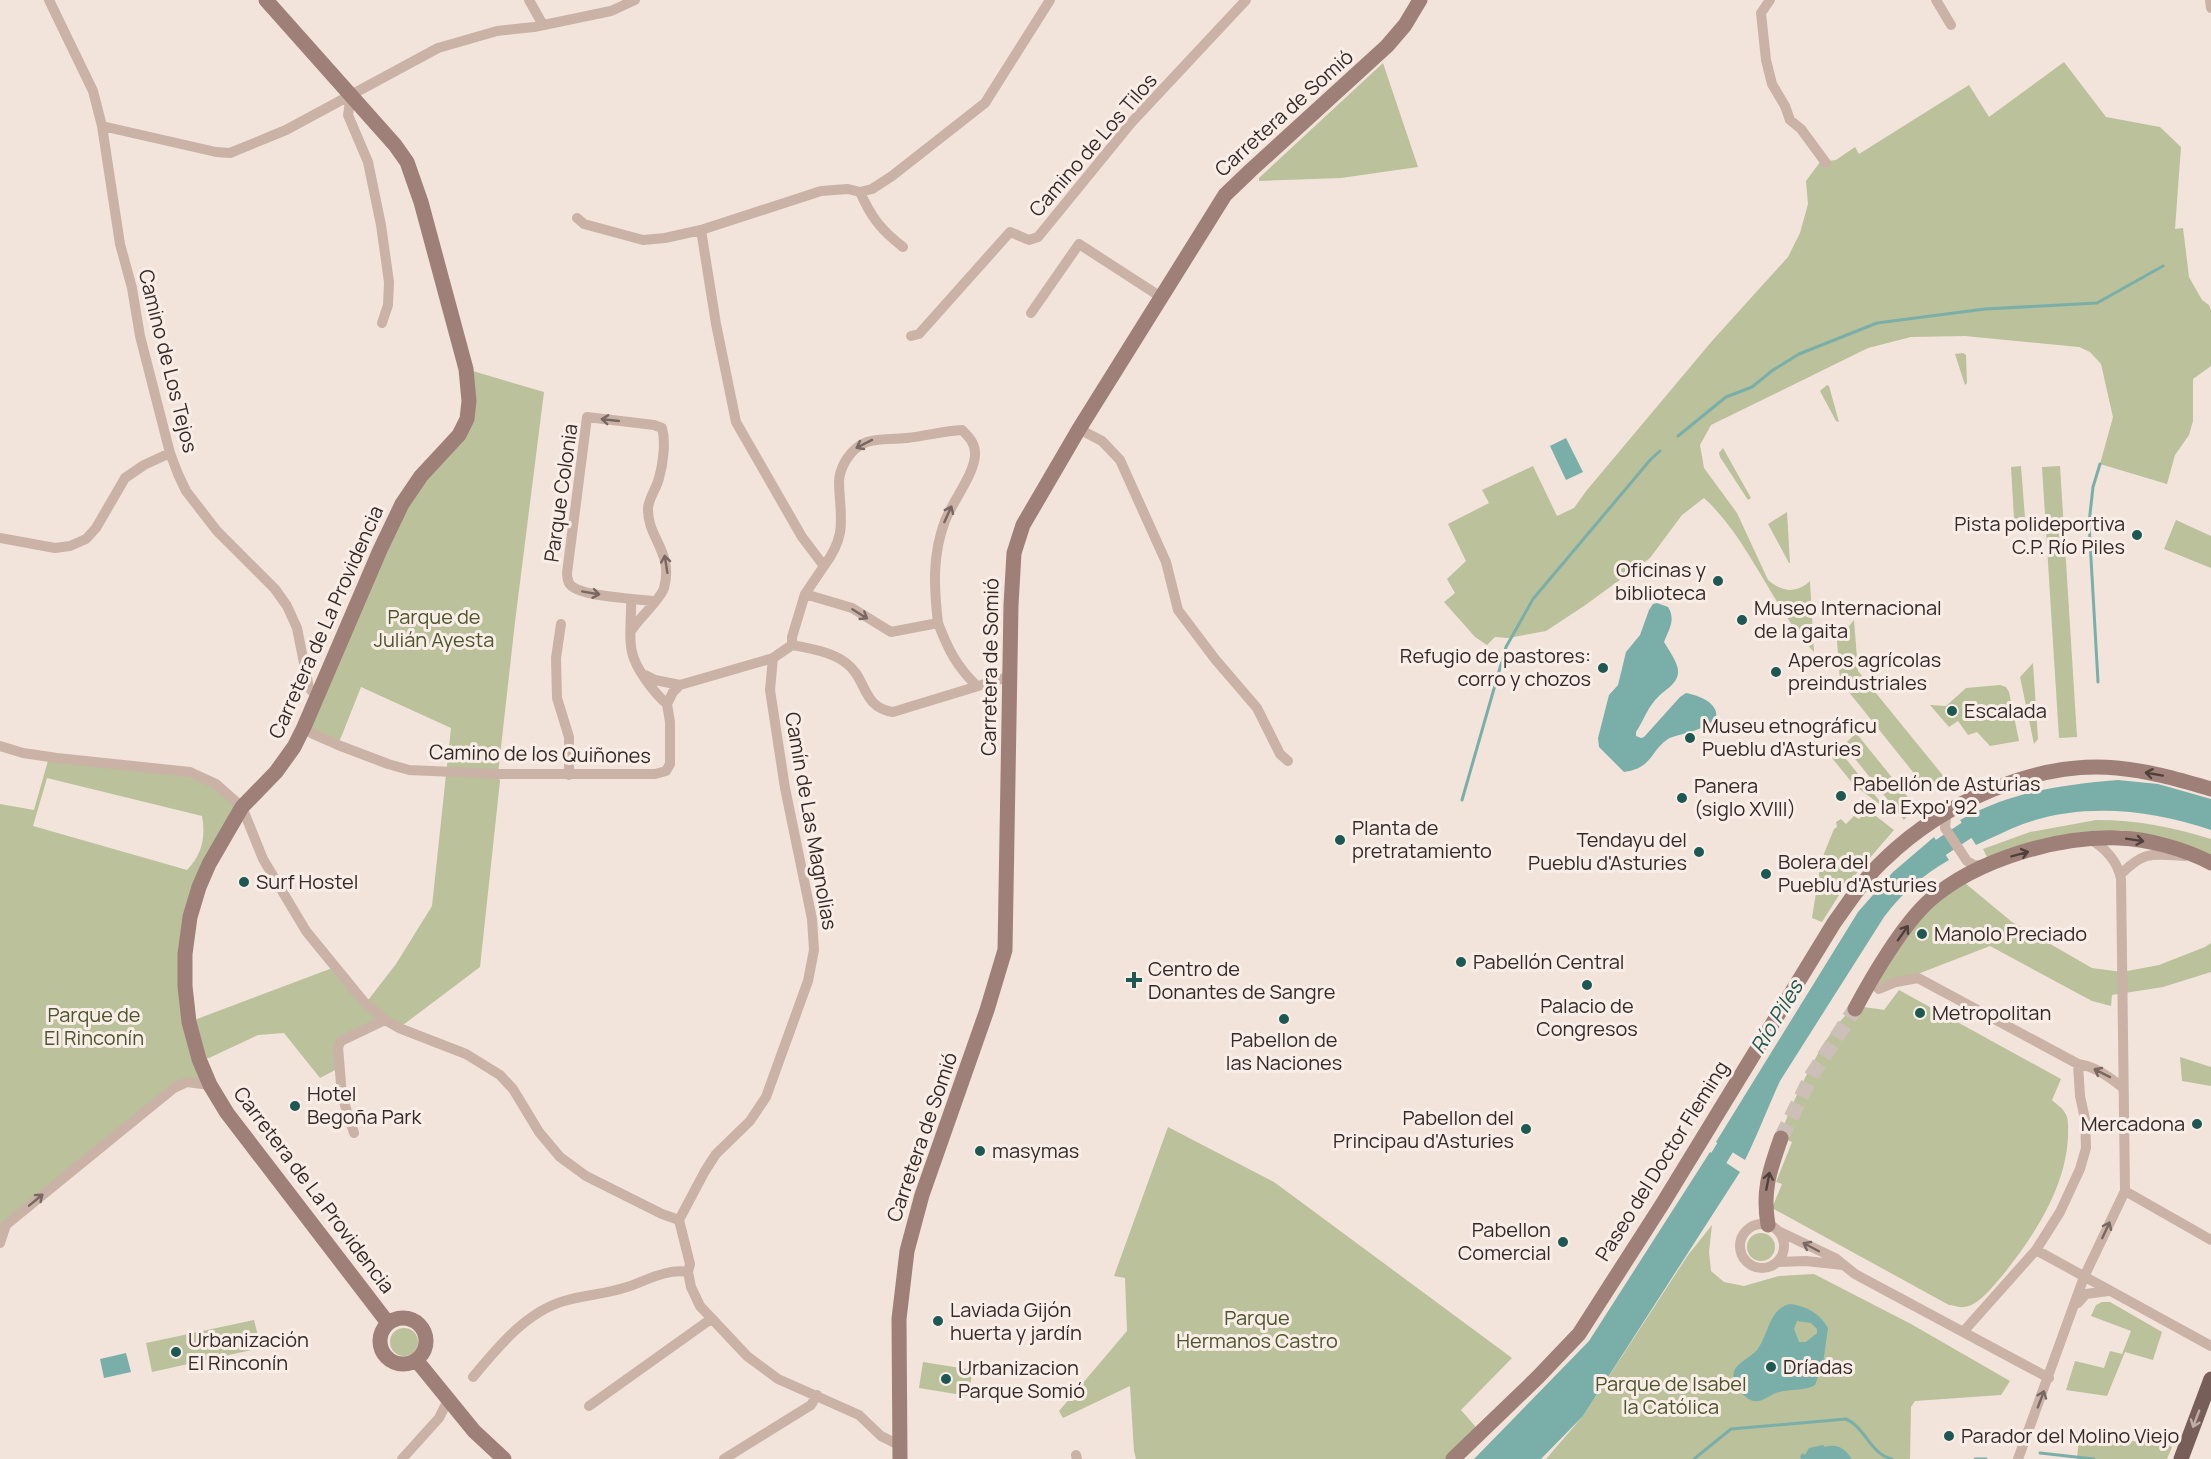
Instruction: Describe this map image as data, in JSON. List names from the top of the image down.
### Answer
{
  "streets": {
    "street": [
      "Carretera de Somió",
      "Camino de Los Tilos",
      "Camino de Los Tejos",
      "Parque Colonia",
      "Carretera de La Providencia",
      "Camino de los Quiñones",
      "Camín de Las Magnolias",
      "Paseo del Doctor Fleming"
    ]
  },
  "crossings": [
    ["Camino de Los Tejos", "Carretera de La Providencia"],
    ["Carretera de La Providencia", "Camino de los Quiñones"]
  ],
  "water": ["Río Piles"],
  "parks": [
    "Parque de Julián Ayesta",
    "Parque de El Rinconín",
    "Parque Hermanos Castro",
    "Parque de Isabel la Católica"
  ],
  "places": {
    "other": [
      "Pista polideportiva C.P. Río Piles",
      "Oficinas y biblioteca",
      "Museo Internacional de la gaita",
      "Refugio de pastores: corro y chozos",
      "Aperos agrícolas preindustriales",
      "Escalada",
      "Museu etnográficu Pueblu d'Asturies",
      "Pabellón de Asturias de la Expo' 92",
      "Panera (siglo XVIII)",
      "Planta de pretratamiento",
      "Tendayu del Pueblu d'Asturies",
      "Bolera del Pueblu d'Asturies",
      "Surf Hostel",
      "Manolo Preciado",
      "Pabellón Central",
      "Palacio de Congresos",
      "Metropolitan",
      "Pabellon de las Naciones",
      "Hotel Begoña Park",
      "Mercadona",
      "Pabellon del Principau d'Asturies",
      "masymas",
      "Pabellon Comercial",
      "Laviada Gijón huerta y jardín",
      "Urbanización El Rinconín",
      "Dríadas",
      "Urbanizacion Parque Somió",
      "Parador del Molino Viejo"
    ],
    "health": ["Centro de Donantes de Sangre"]
  }
}
